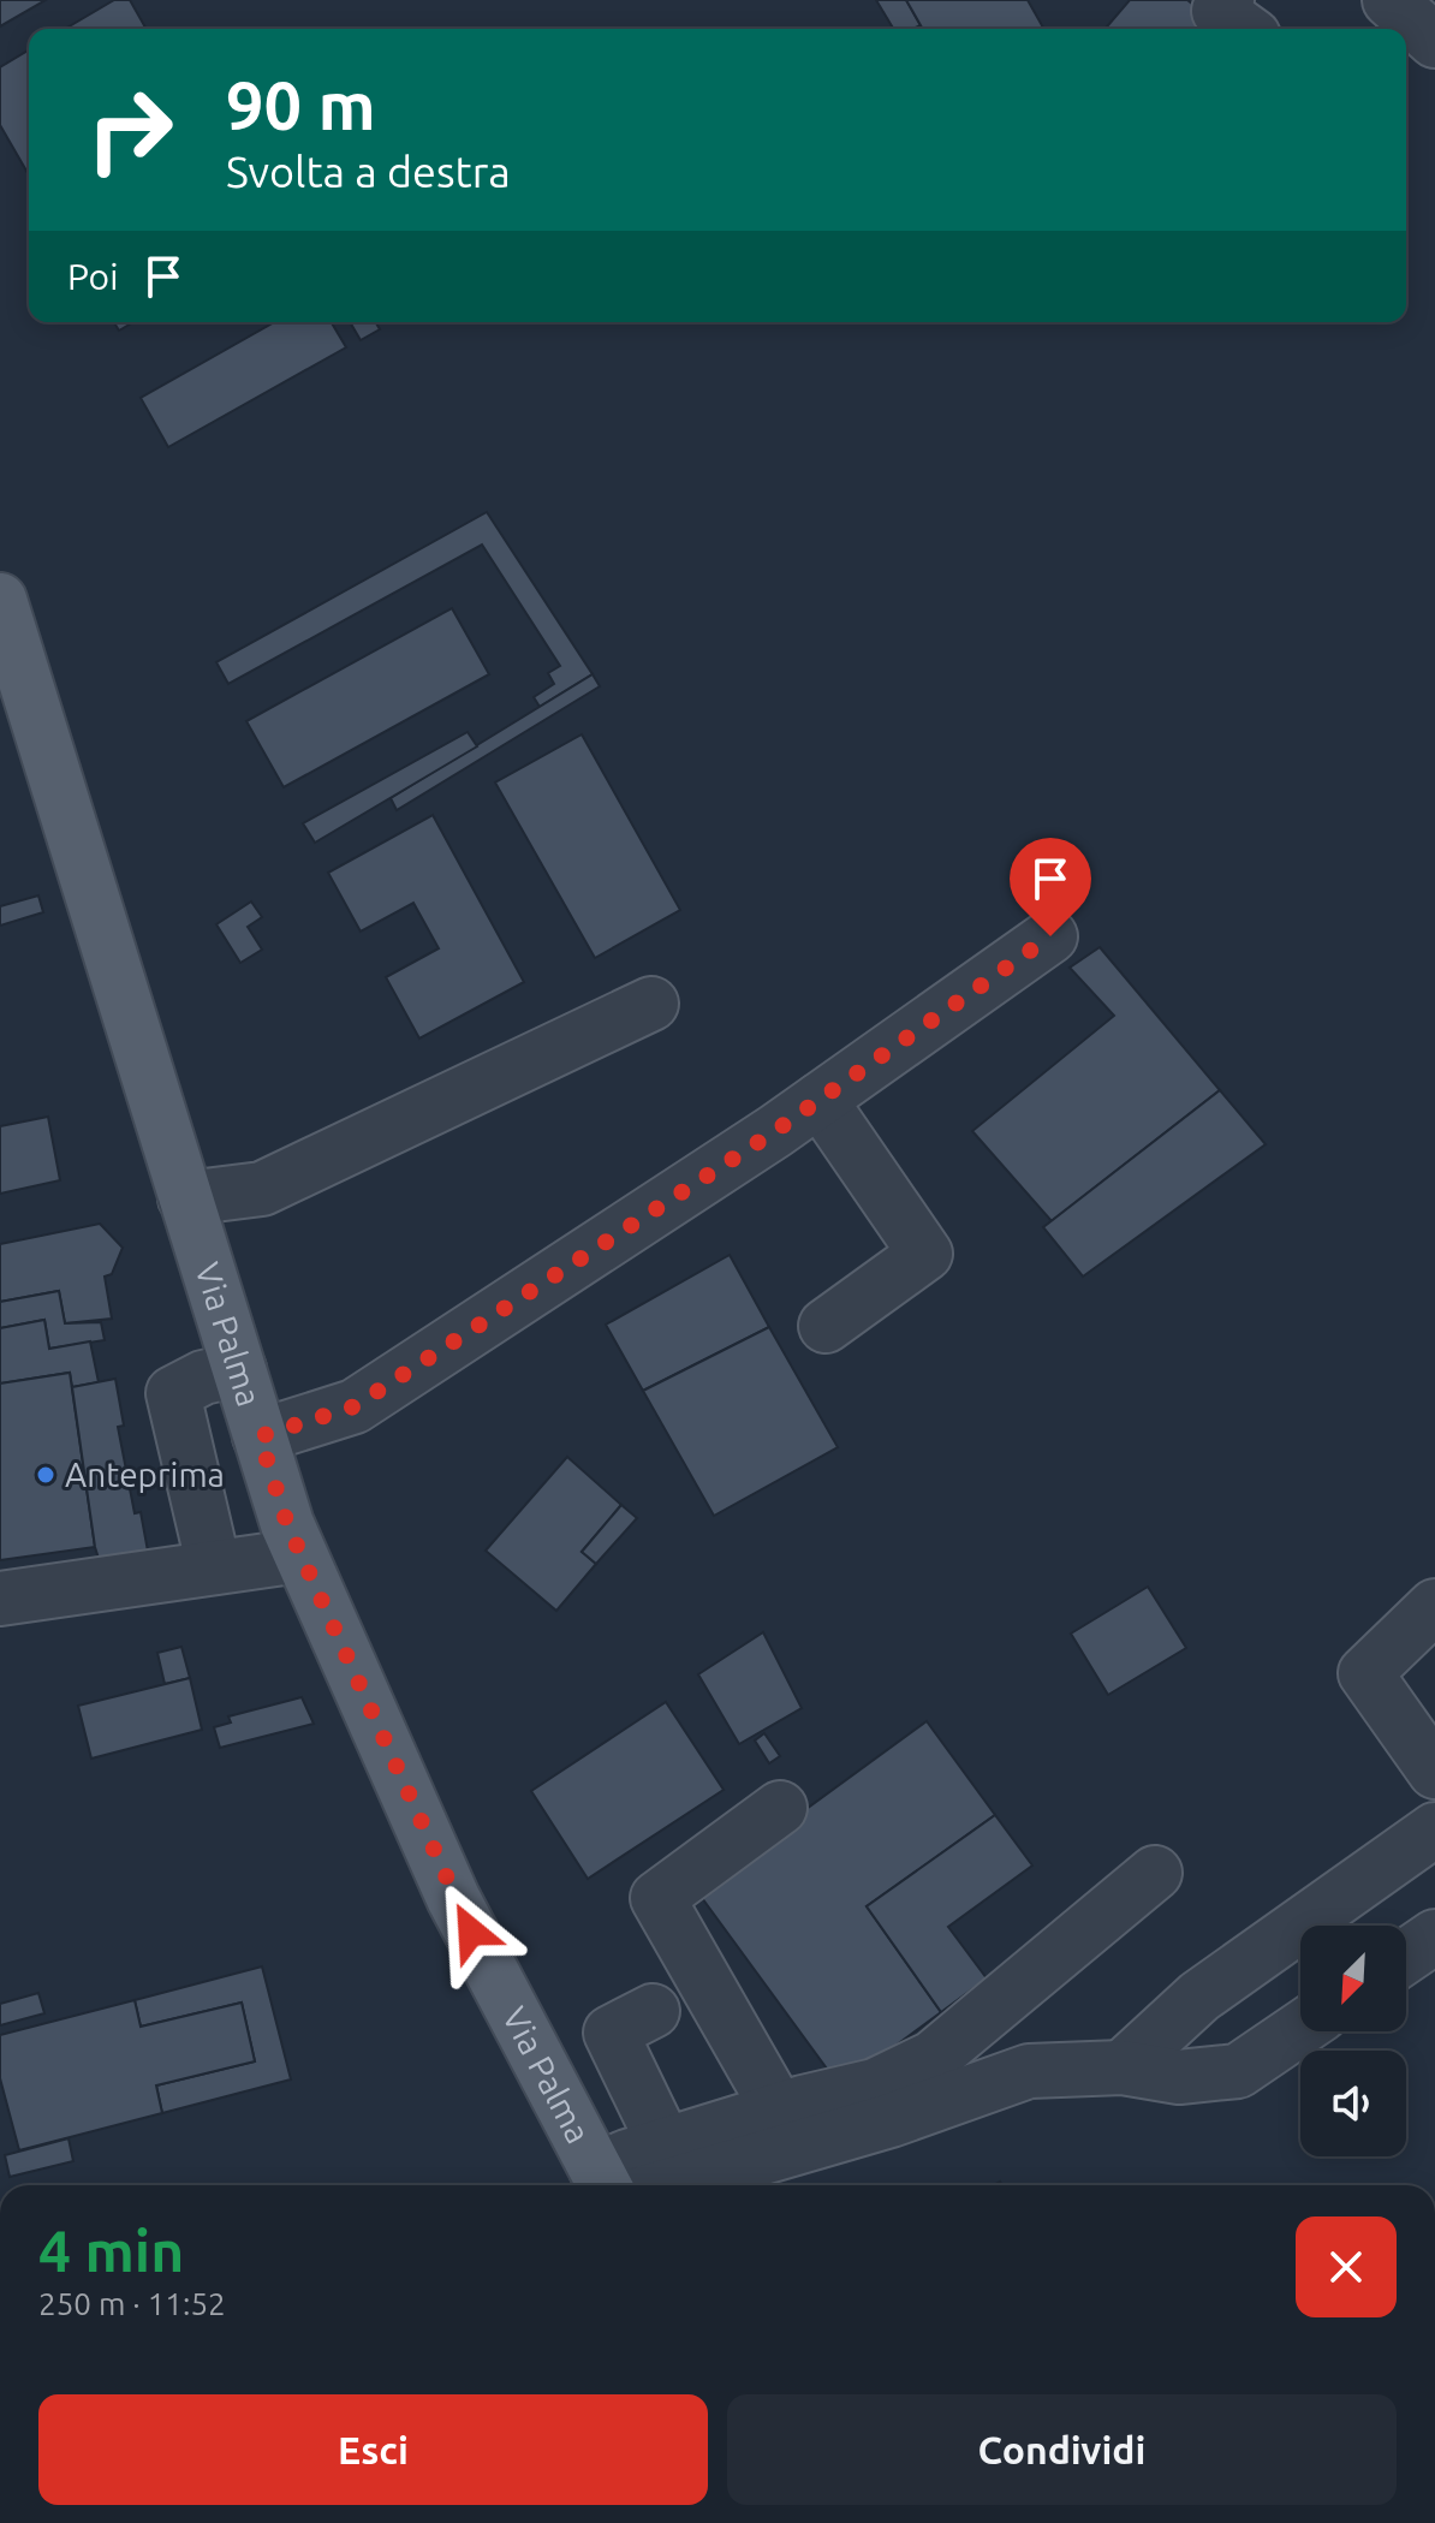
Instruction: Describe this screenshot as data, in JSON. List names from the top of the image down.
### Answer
{
  "streets": {
    "main road": ["Via Palma"]
  },
  "places": ["Anteprima"],
  "north": "bottom left",
  "page": {
    "turn": ["90 m", "Svolta a destra"],
    "then": "Poi",
    "heading": ["4 min", "250 m · 11:52"],
    "buttons": ["Esci", "Condividi"]
  }
}
